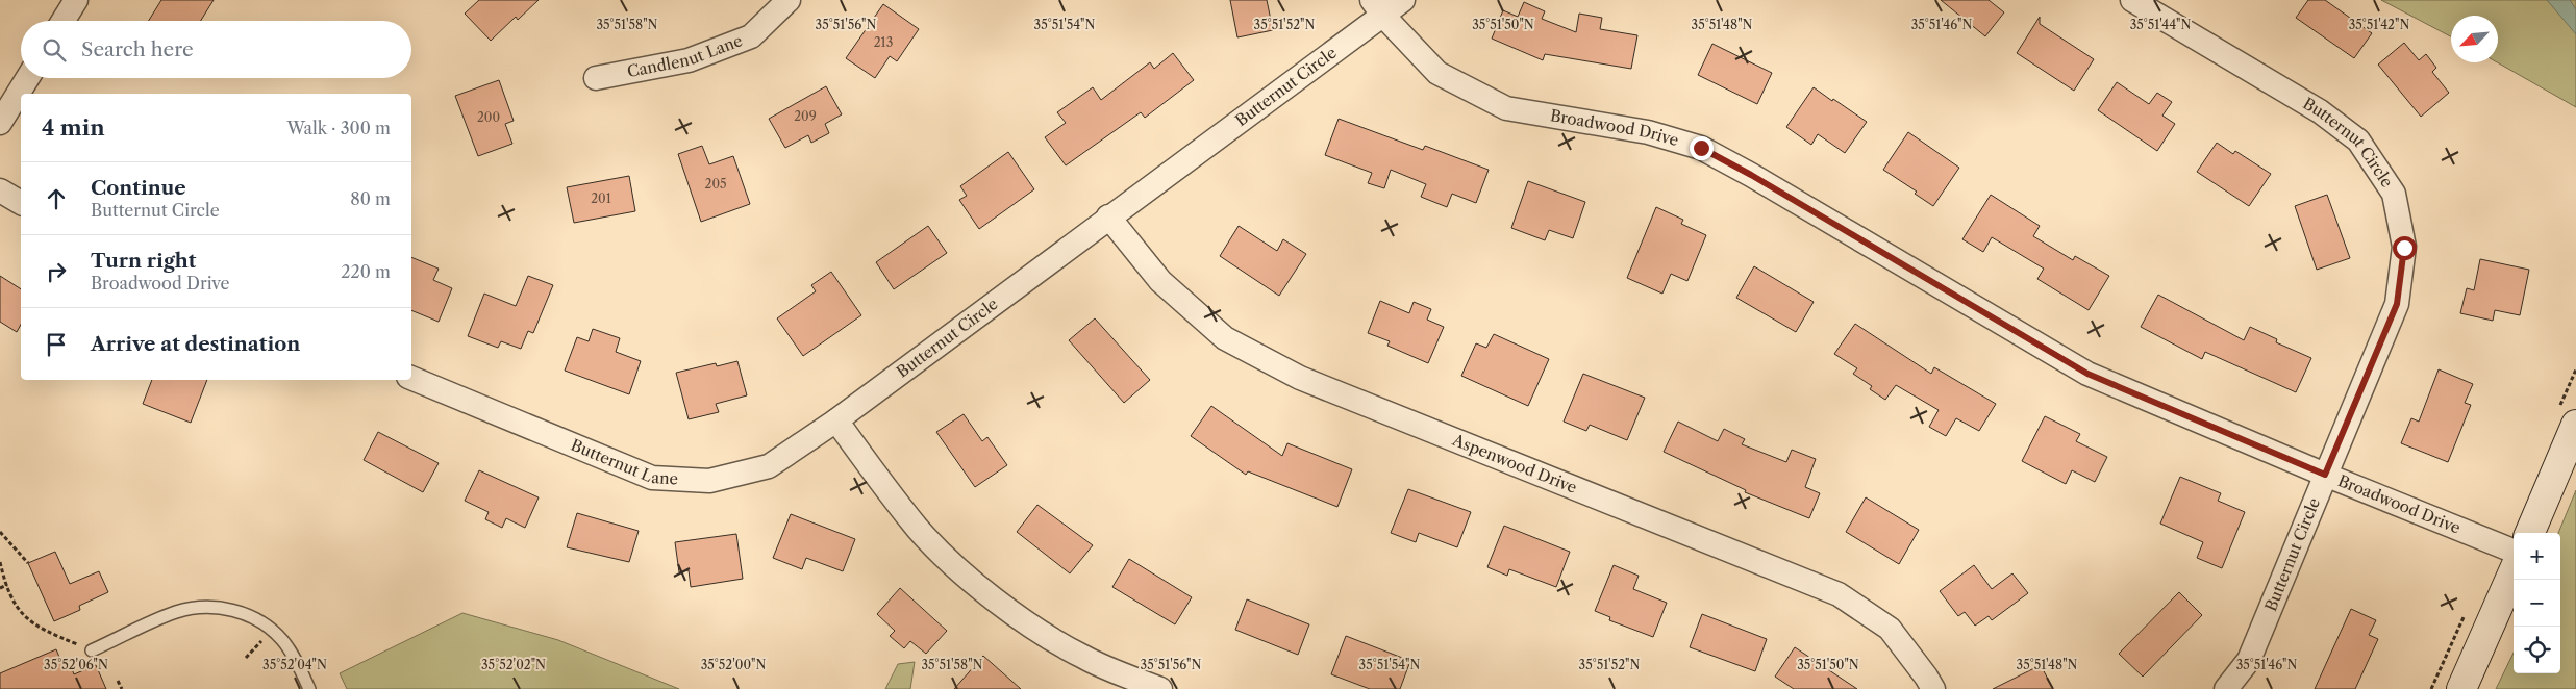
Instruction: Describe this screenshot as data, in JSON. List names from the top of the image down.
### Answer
{
  "streets": {
    "street": [
      "Candlenut Lane",
      "Butternut Circle",
      "Broadwood Drive",
      "Butternut Lane",
      "Aspenwood Drive"
    ]
  },
  "crossings": [
    ["Butternut Circle", "Broadwood Drive"],
    ["Butternut Circle", "Butternut Lane"],
    ["Butternut Circle", "Aspenwood Drive"]
  ],
  "house_numbers": [
    "213",
    "209",
    "200",
    "205",
    "201"
  ],
  "north": "bottom left",
  "page": {
    "search": "Search here",
    "heading": ["4 min", "Walk · 300 m"],
    "list": [
      ["Continue", "Butternut Circle", "80 m"],
      ["Turn right", "Broadwood Drive", "220 m"],
      "Arrive at destination"
    ],
    "map_buttons": ["+", "−"]
  },
  "coordinates": [
    "35°51'56\"N",
    "35°51'52\"N",
    "35°51'50\"N",
    "35°51'48\"N",
    "35°51'44\"N",
    "35°51'58\"N",
    "35°51'54\"N",
    "35°51'46\"N",
    "35°51'42\"N",
    "35°52'06\"N",
    "35°52'04\"N",
    "35°52'02\"N",
    "35°52'00\"N"
  ]
}
